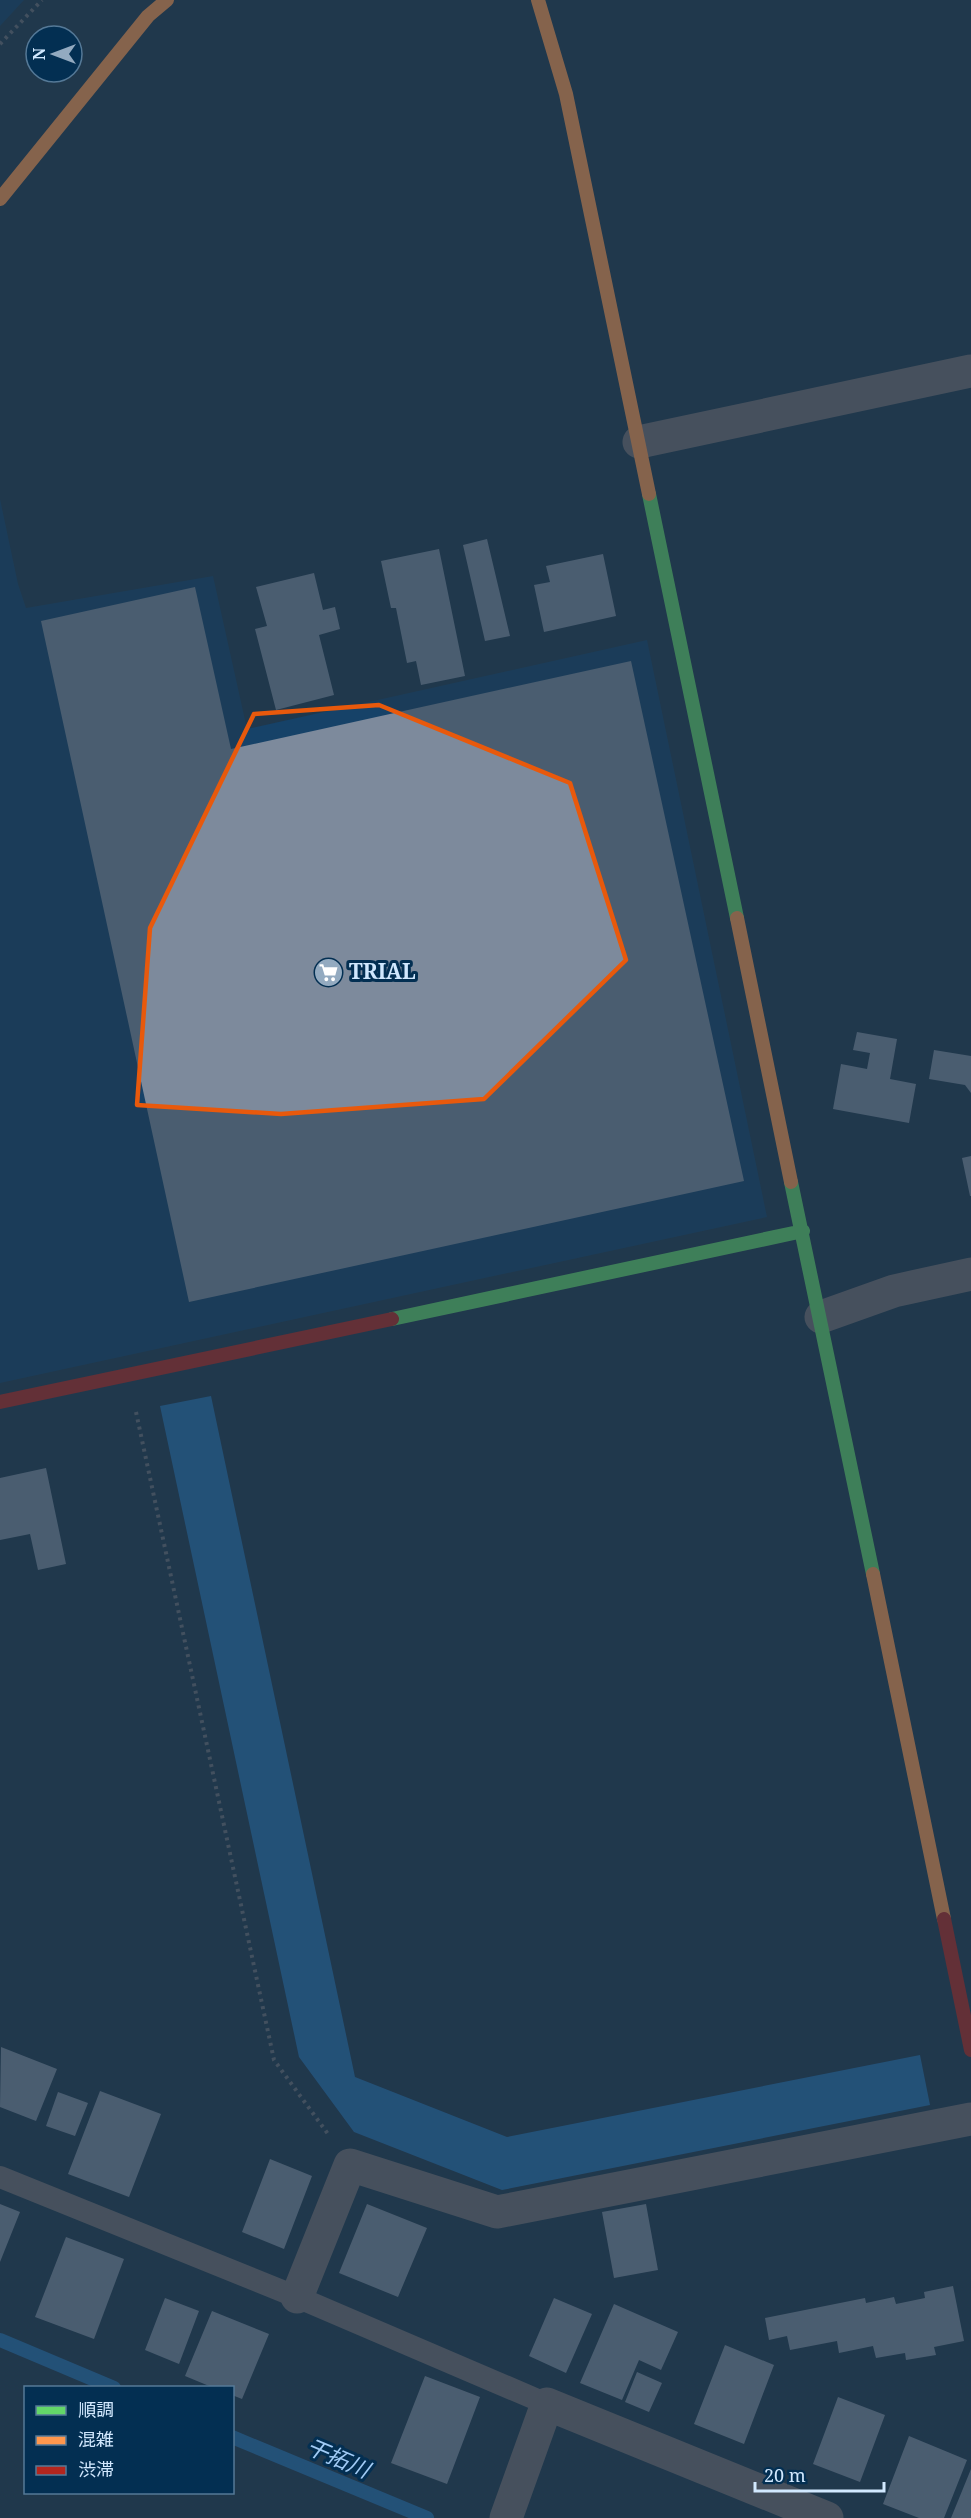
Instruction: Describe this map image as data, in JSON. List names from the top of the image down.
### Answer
{
  "water": ["干拓川"],
  "places": {
    "supermarket": ["TRIAL"]
  },
  "legend": ["順調", "混雑", "渋滞"],
  "scale_bar": "20 m",
  "north": "left"
}
